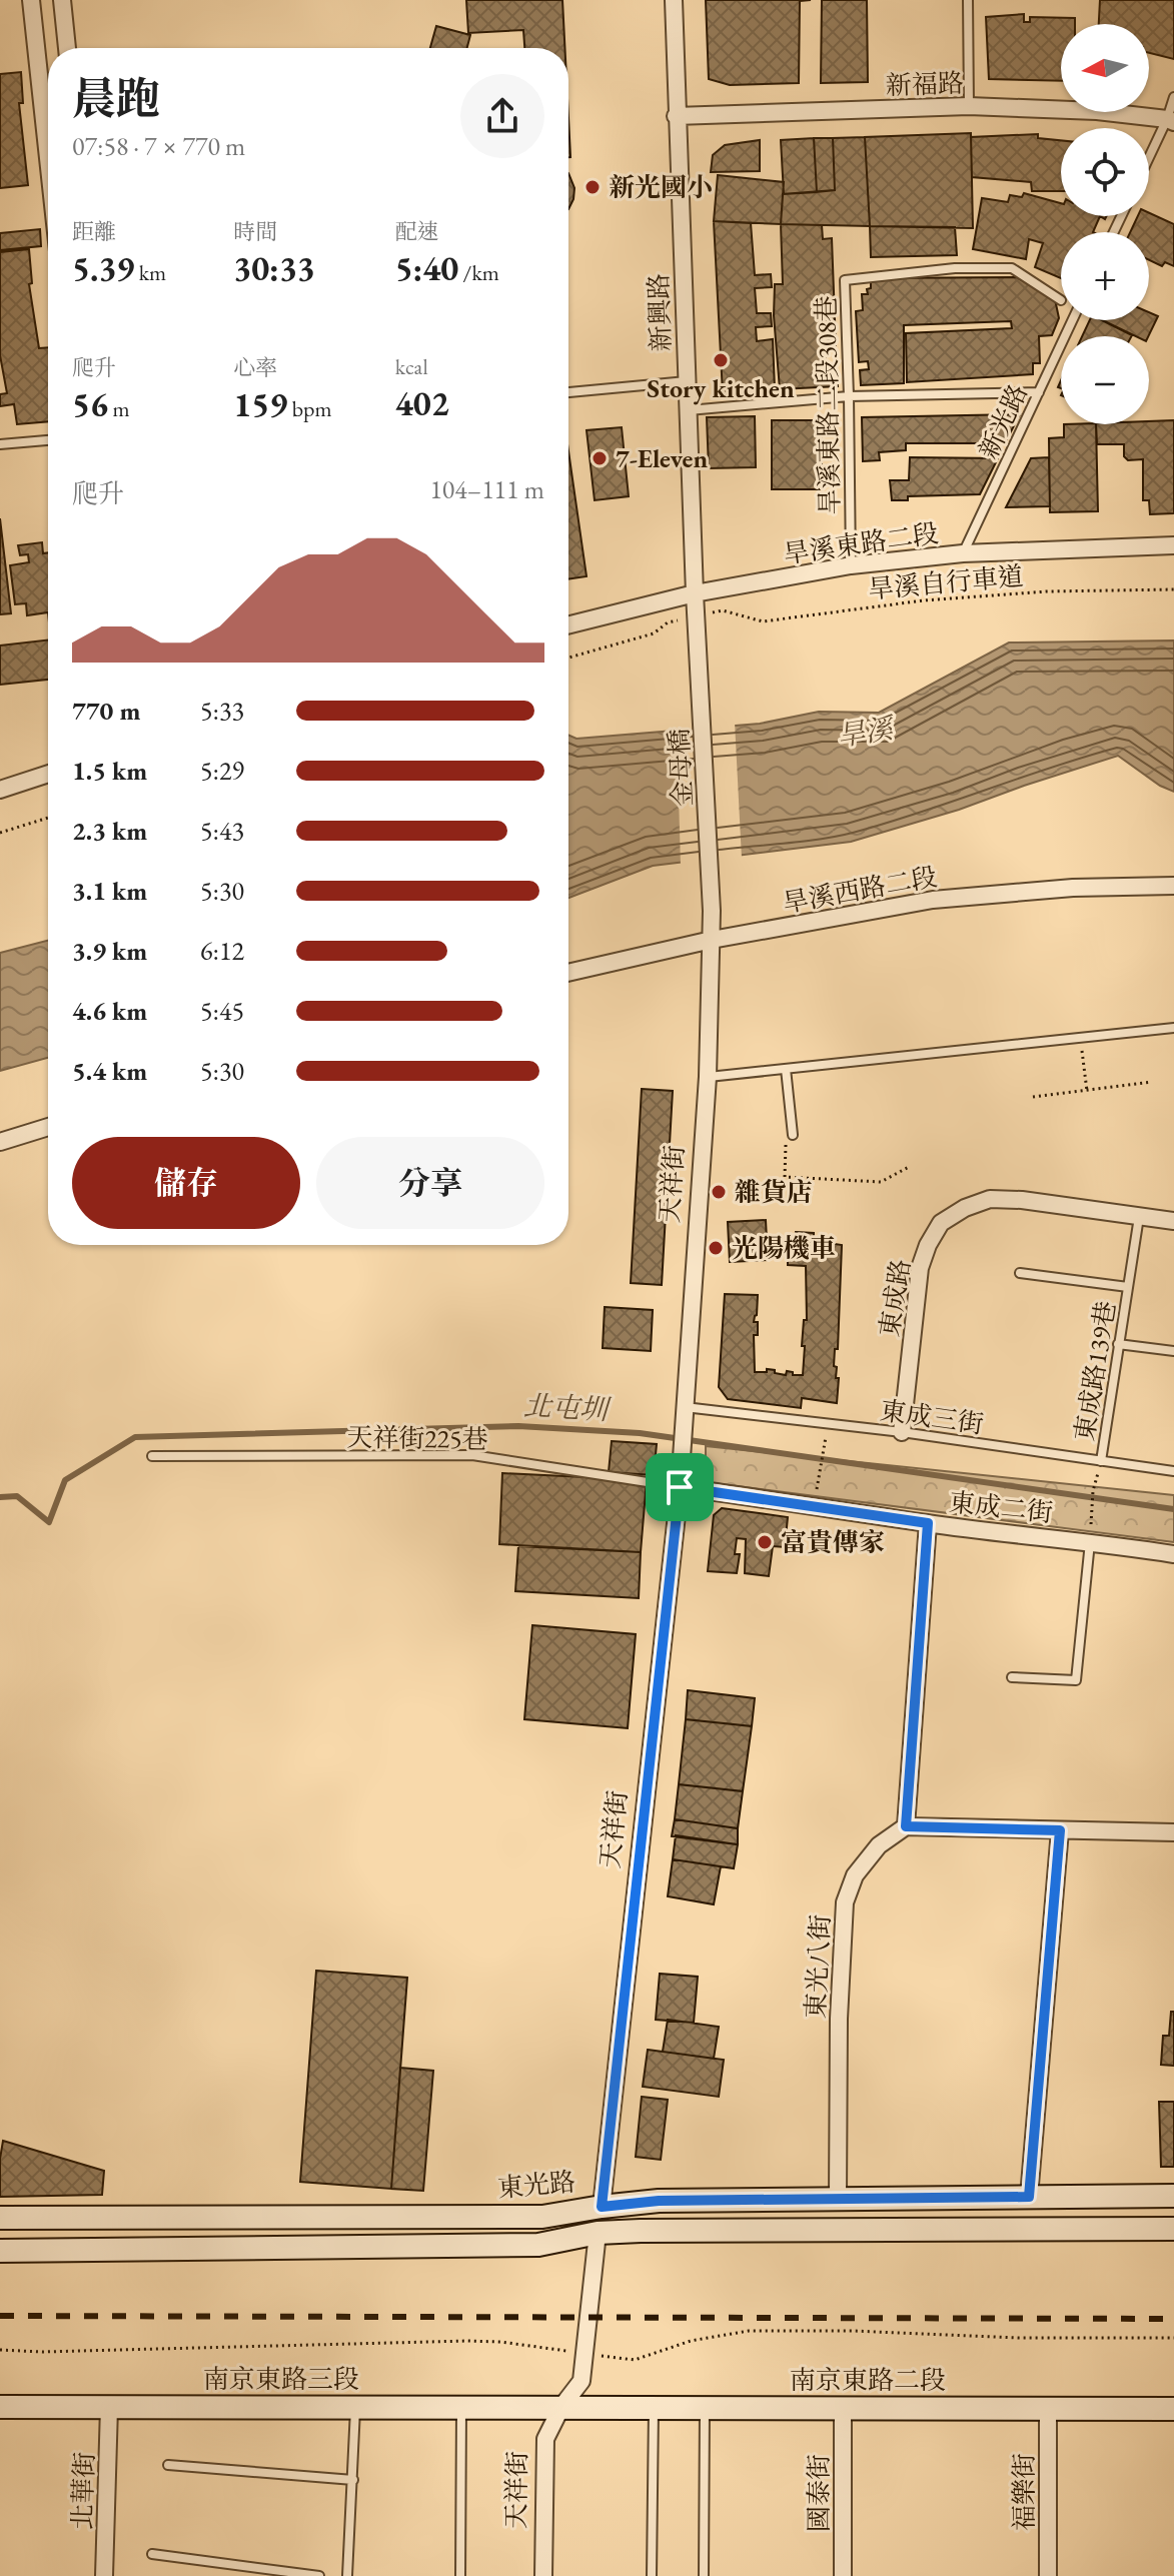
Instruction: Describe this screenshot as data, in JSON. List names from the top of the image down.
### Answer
{
  "streets": {
    "street": [
      "新福路",
      "新興路",
      "旱溪東路二段",
      "金母橋",
      "旱溪西路二段",
      "天祥街",
      "東成路",
      "東成二街",
      "東光八街",
      "東光路",
      "南京東路三段",
      "南京東路二段",
      "北華街",
      "福樂街",
      "國泰街"
    ],
    "lane": [
      "旱溪東路二段308巷",
      "新光路",
      "東成路139巷",
      "東成三街",
      "天祥街225巷"
    ],
    "path": ["旱溪自行車道"]
  },
  "crossings": [
    ["新福路", "新興路"],
    ["新興路", "旱溪東路二段"],
    ["新興路", "金母橋"],
    ["旱溪東路二段308巷", "旱溪東路二段"],
    ["新光路", "旱溪東路二段"],
    ["金母橋", "天祥街"],
    ["旱溪西路二段", "天祥街"],
    ["天祥街", "東成三街"],
    ["天祥街", "天祥街225巷"],
    ["天祥街", "東成二街"],
    ["天祥街", "東光路"],
    ["天祥街", "南京東路三段"],
    ["天祥街", "南京東路二段"],
    ["東成路", "東成路139巷"],
    ["東成路", "東成三街"],
    ["東成路139巷", "東成三街"],
    ["天祥街225巷", "東成二街"],
    ["東光八街", "東光路"],
    ["南京東路三段", "南京東路二段"],
    ["南京東路三段", "北華街"],
    ["南京東路二段", "福樂街"],
    ["南京東路二段", "國泰街"]
  ],
  "water": ["旱溪", "北屯圳"],
  "places": [
    "新光國小",
    "Story kitchen",
    "7-Eleven",
    "雜貨店",
    "光陽機車",
    "富貴傳家"
  ],
  "north": "left",
  "page": {
    "map_buttons": ["+", "−"],
    "heading": ["晨跑", "07:58 · 7 × 770 m"],
    "stats": [
      ["距離", "5.39 km"],
      ["時間", "30:33"],
      ["配速", "5:40 /km"],
      ["爬升", "56 m"],
      ["心率", "159 bpm"],
      ["kcal", "402"]
    ],
    "chart": ["爬升", "104–111 m"],
    "list": [
      {
        "name": "770 m",
        "note": "5:33"
      },
      {
        "name": "1.5 km",
        "note": "5:29"
      },
      {
        "name": "2.3 km",
        "note": "5:43"
      },
      {
        "name": "3.1 km",
        "note": "5:30"
      },
      {
        "name": "3.9 km",
        "note": "6:12"
      },
      {
        "name": "4.6 km",
        "note": "5:45"
      },
      {
        "name": "5.4 km",
        "note": "5:30"
      }
    ],
    "buttons": ["儲存", "分享"]
  }
}
